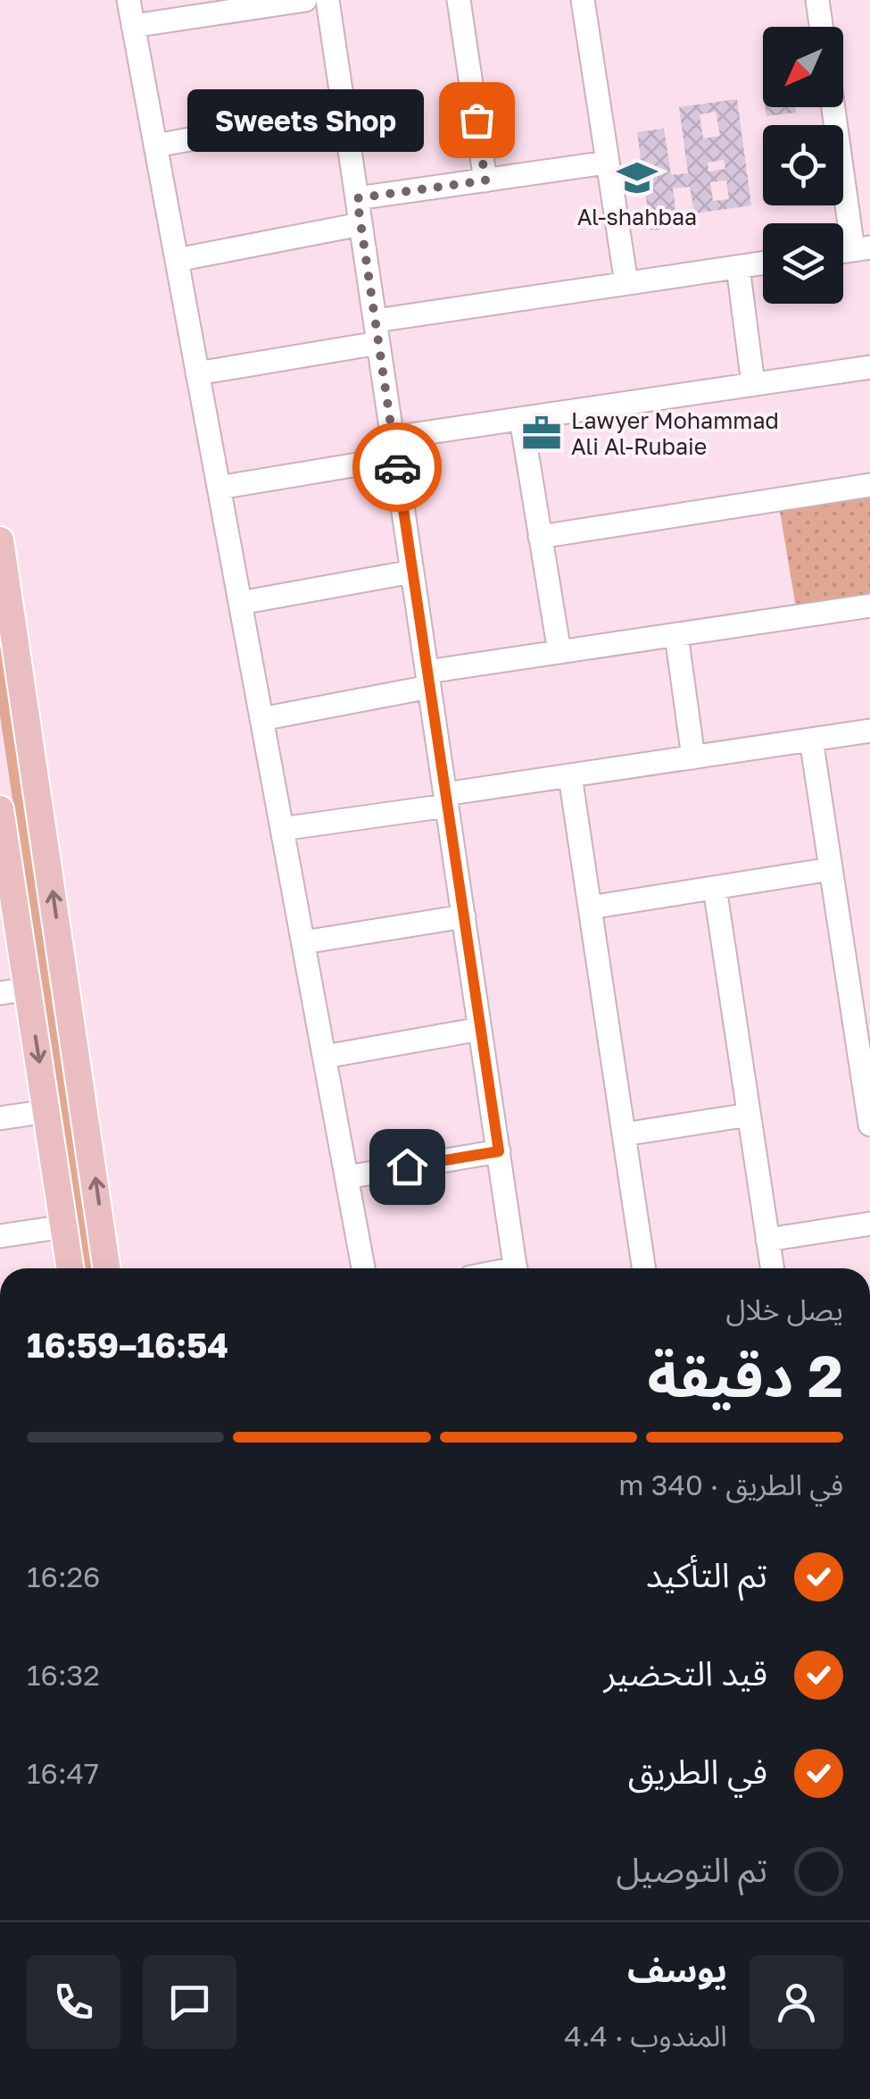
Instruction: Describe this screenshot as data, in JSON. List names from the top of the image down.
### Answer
{
  "places": {
    "other": ["Sweets Shop"],
    "school or university": ["Al-shahbaa"],
    "office": ["Lawyer Mohammad Ali Al-Rubaie"]
  },
  "north": "bottom left",
  "page": {
    "bubble": "Sweets Shop",
    "heading": ["2 دقيقة", "يصل خلال", "16:54–16:59"],
    "panel": ["يوسف", "المندوب · 4.4"],
    "bar": "في الطريق · 340 m",
    "list": [
      ["تم التأكيد", "16:26"],
      ["قيد التحضير", "16:32"],
      ["في الطريق", "16:47"],
      "تم التوصيل"
    ]
  }
}
